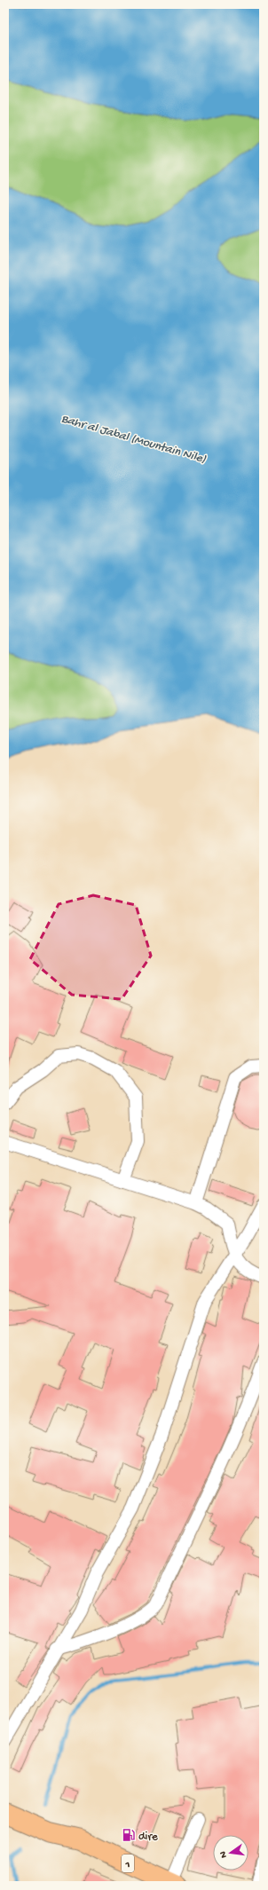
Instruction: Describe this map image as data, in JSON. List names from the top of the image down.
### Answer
{
  "streets": {
    "main road": ["1"]
  },
  "water": ["Bahr al Jabal (Mountain Nile)"],
  "places": {
    "fuel station": ["dire"]
  },
  "north": "left"
}
